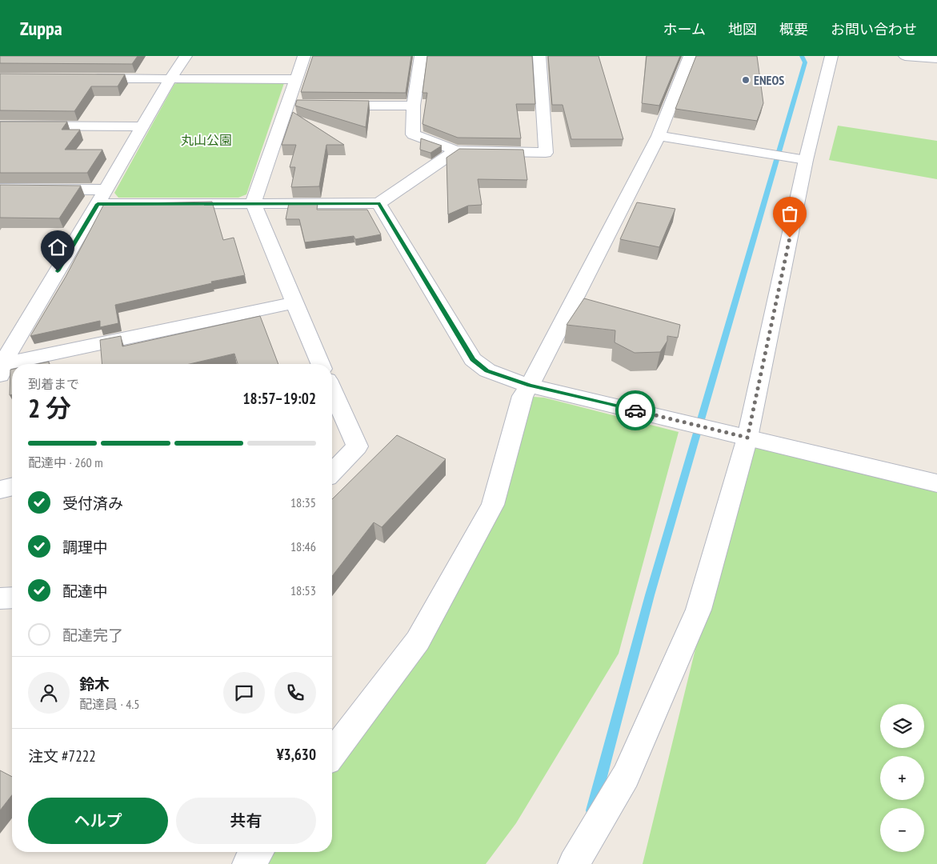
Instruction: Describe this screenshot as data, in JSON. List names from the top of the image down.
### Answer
{
  "parks": ["丸山公園"],
  "places": ["ENEOS"],
  "page": {
    "header": "Zuppa",
    "nav": [
      "ホーム",
      "地図",
      "概要",
      "お問い合わせ"
    ],
    "heading": ["2 分", "到着まで", "18:57–19:02"],
    "panel": [
      "鈴木",
      "配達員 · 4.5",
      "注文 #7222",
      "¥3,630"
    ],
    "bar": "配達中 · 260 m",
    "list": [
      ["受付済み", "18:35"],
      ["調理中", "18:46"],
      ["配達中", "18:53"],
      "配達完了"
    ],
    "map_buttons": ["+", "−"],
    "buttons": ["ヘルプ", "共有"]
  }
}
